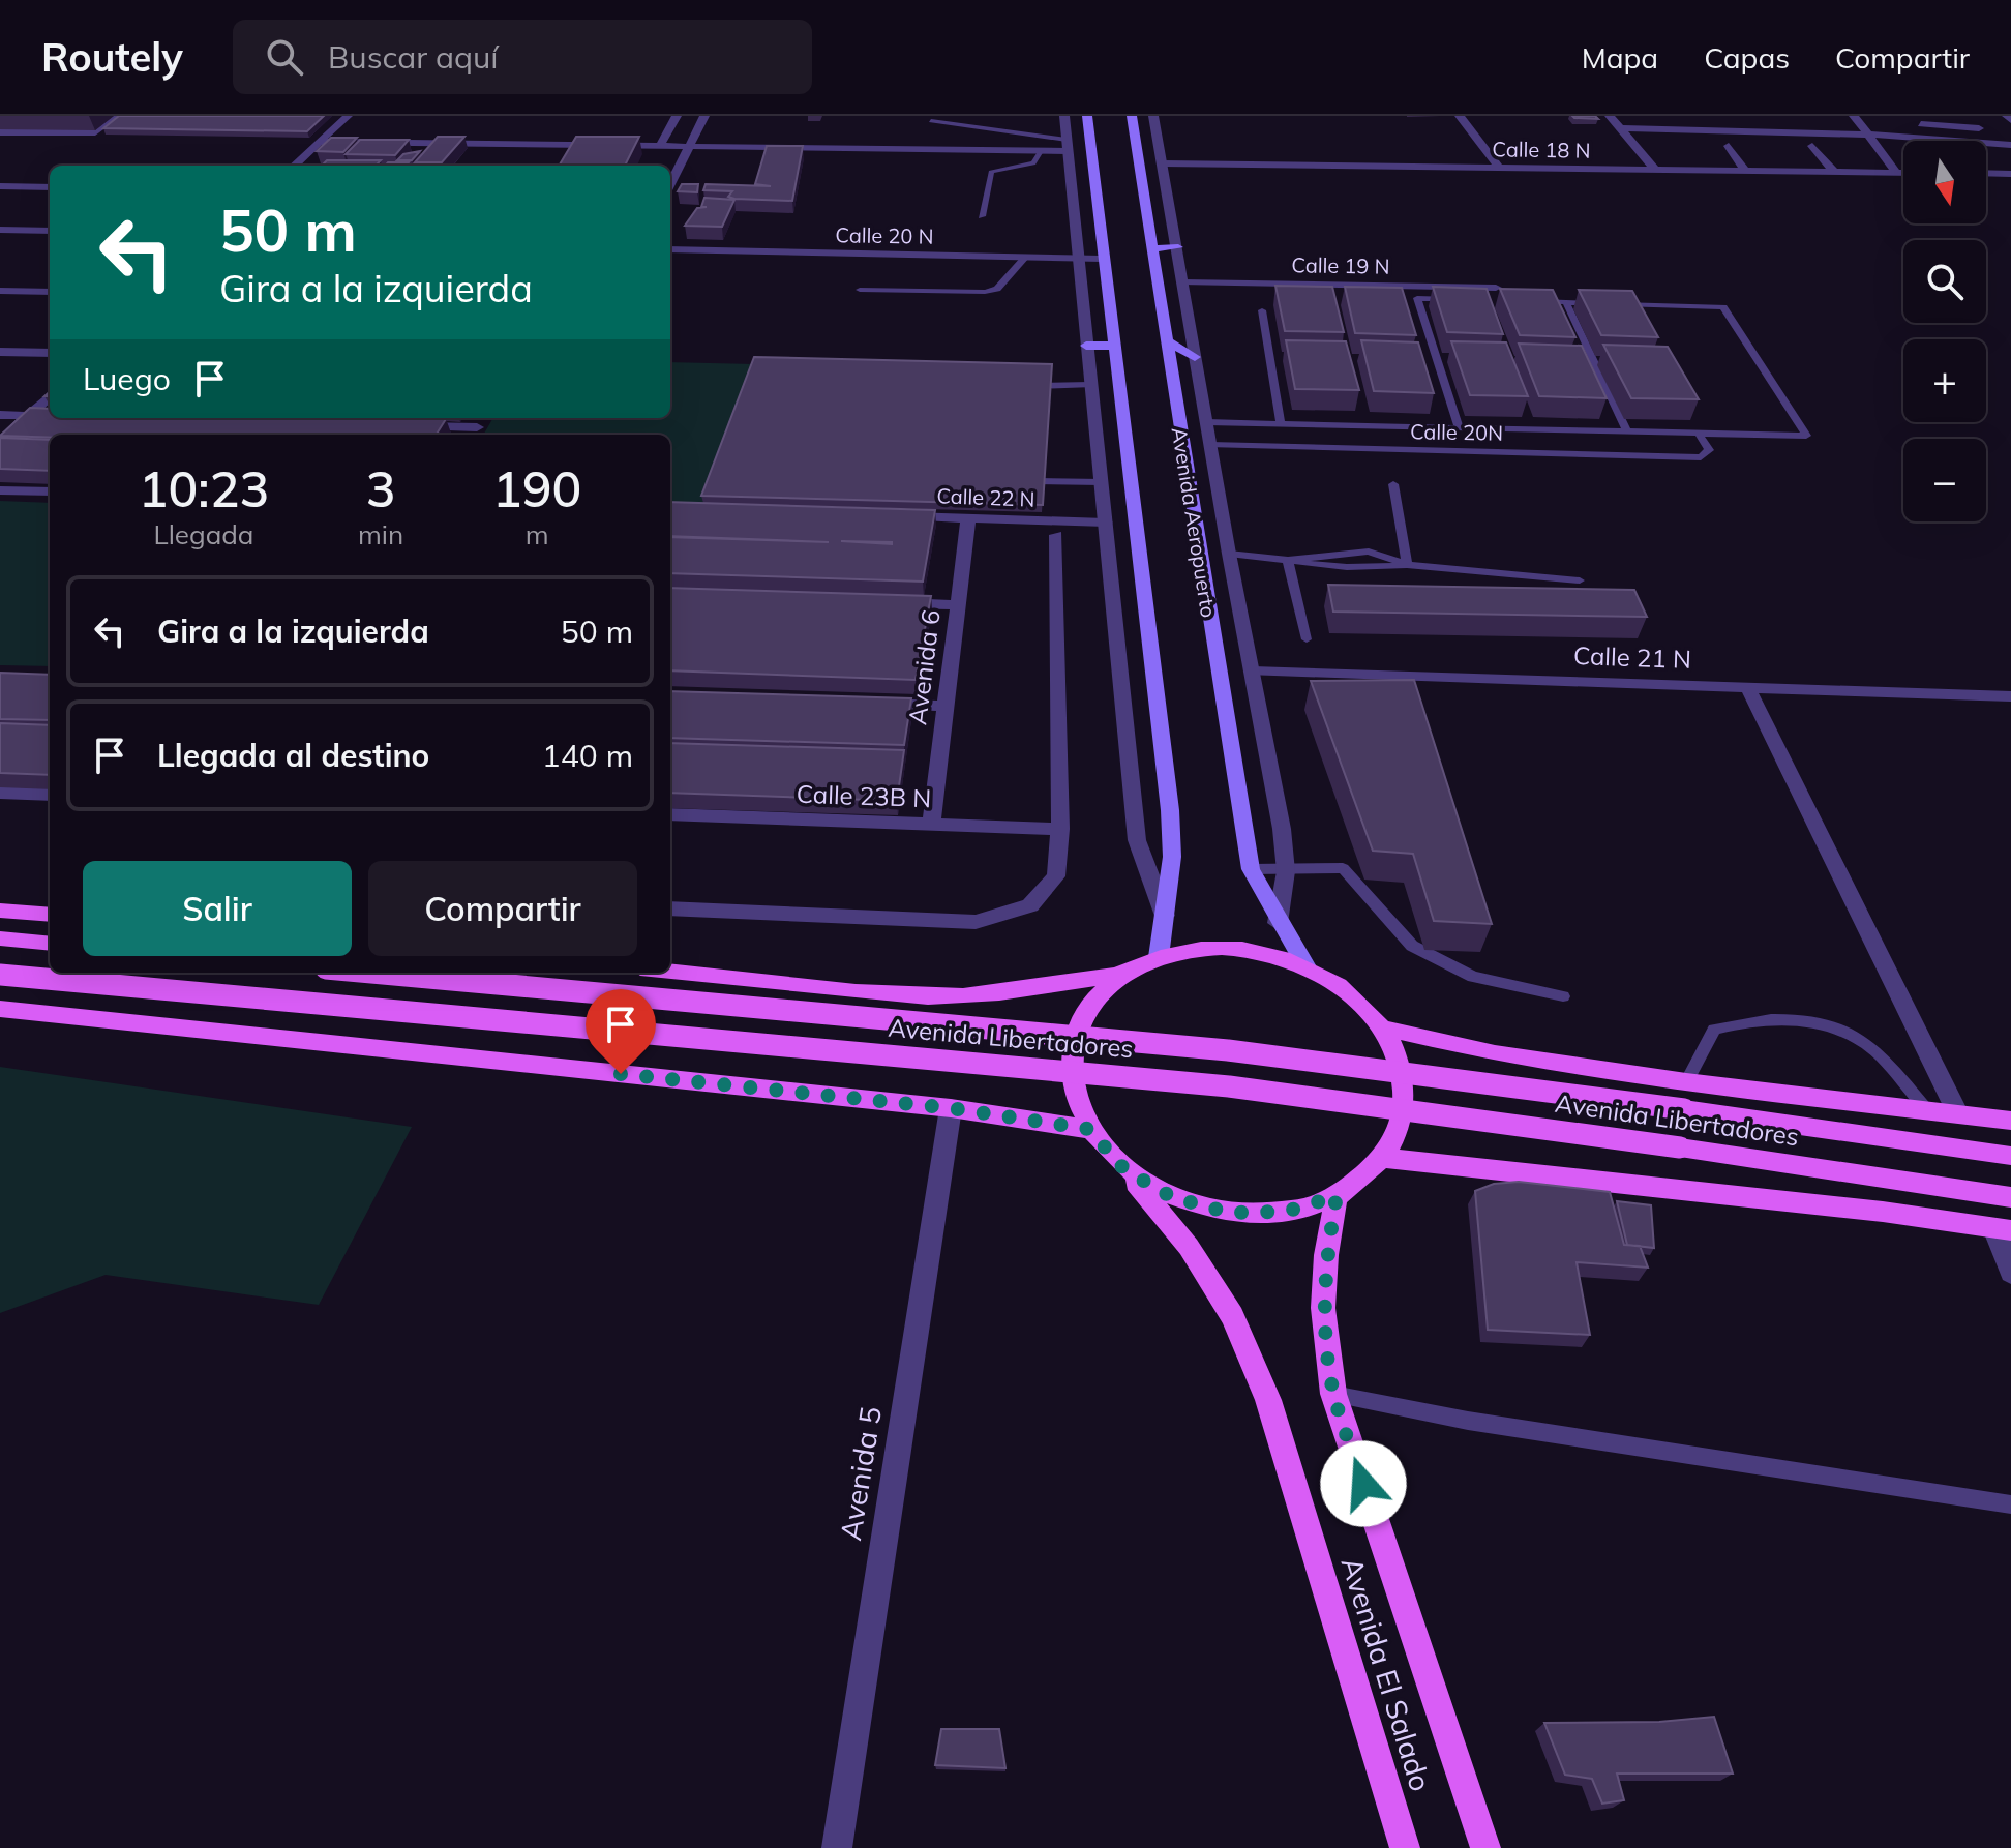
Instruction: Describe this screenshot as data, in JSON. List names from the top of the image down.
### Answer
{
  "streets": {
    "main road": ["Avenida Aeropuerto", "Avenida Libertadores", "Avenida El Salado"],
    "street": [
      "Calle 18 N",
      "Calle 20 N",
      "Calle 19 N",
      "Calle 22 N",
      "Calle 21 N",
      "Avenida 6",
      "Calle 23B N",
      "Avenida 5"
    ],
    "lane": ["Calle 20N"]
  },
  "crossings": [
    ["Calle 18 N", "Avenida Aeropuerto"],
    ["Calle 19 N", "Avenida Aeropuerto"],
    ["Calle 20N", "Avenida Aeropuerto"],
    ["Calle 22 N", "Avenida 6"],
    ["Avenida Aeropuerto", "Calle 21 N"],
    ["Avenida 6", "Calle 23B N"]
  ],
  "north": "bottom",
  "page": {
    "header": "Routely",
    "search": "Buscar aquí",
    "nav": ["Mapa", "Capas", "Compartir"],
    "map_buttons": ["+", "−"],
    "turn": ["50 m", "Gira a la izquierda"],
    "then": "Luego",
    "eta": [
      "10:23",
      "Llegada",
      "3",
      "min",
      "190",
      "m"
    ],
    "list": [
      {
        "name": "Gira a la izquierda",
        "value": "50 m"
      },
      {
        "name": "Llegada al destino",
        "value": "140 m"
      }
    ],
    "buttons": ["Salir", "Compartir"]
  }
}
